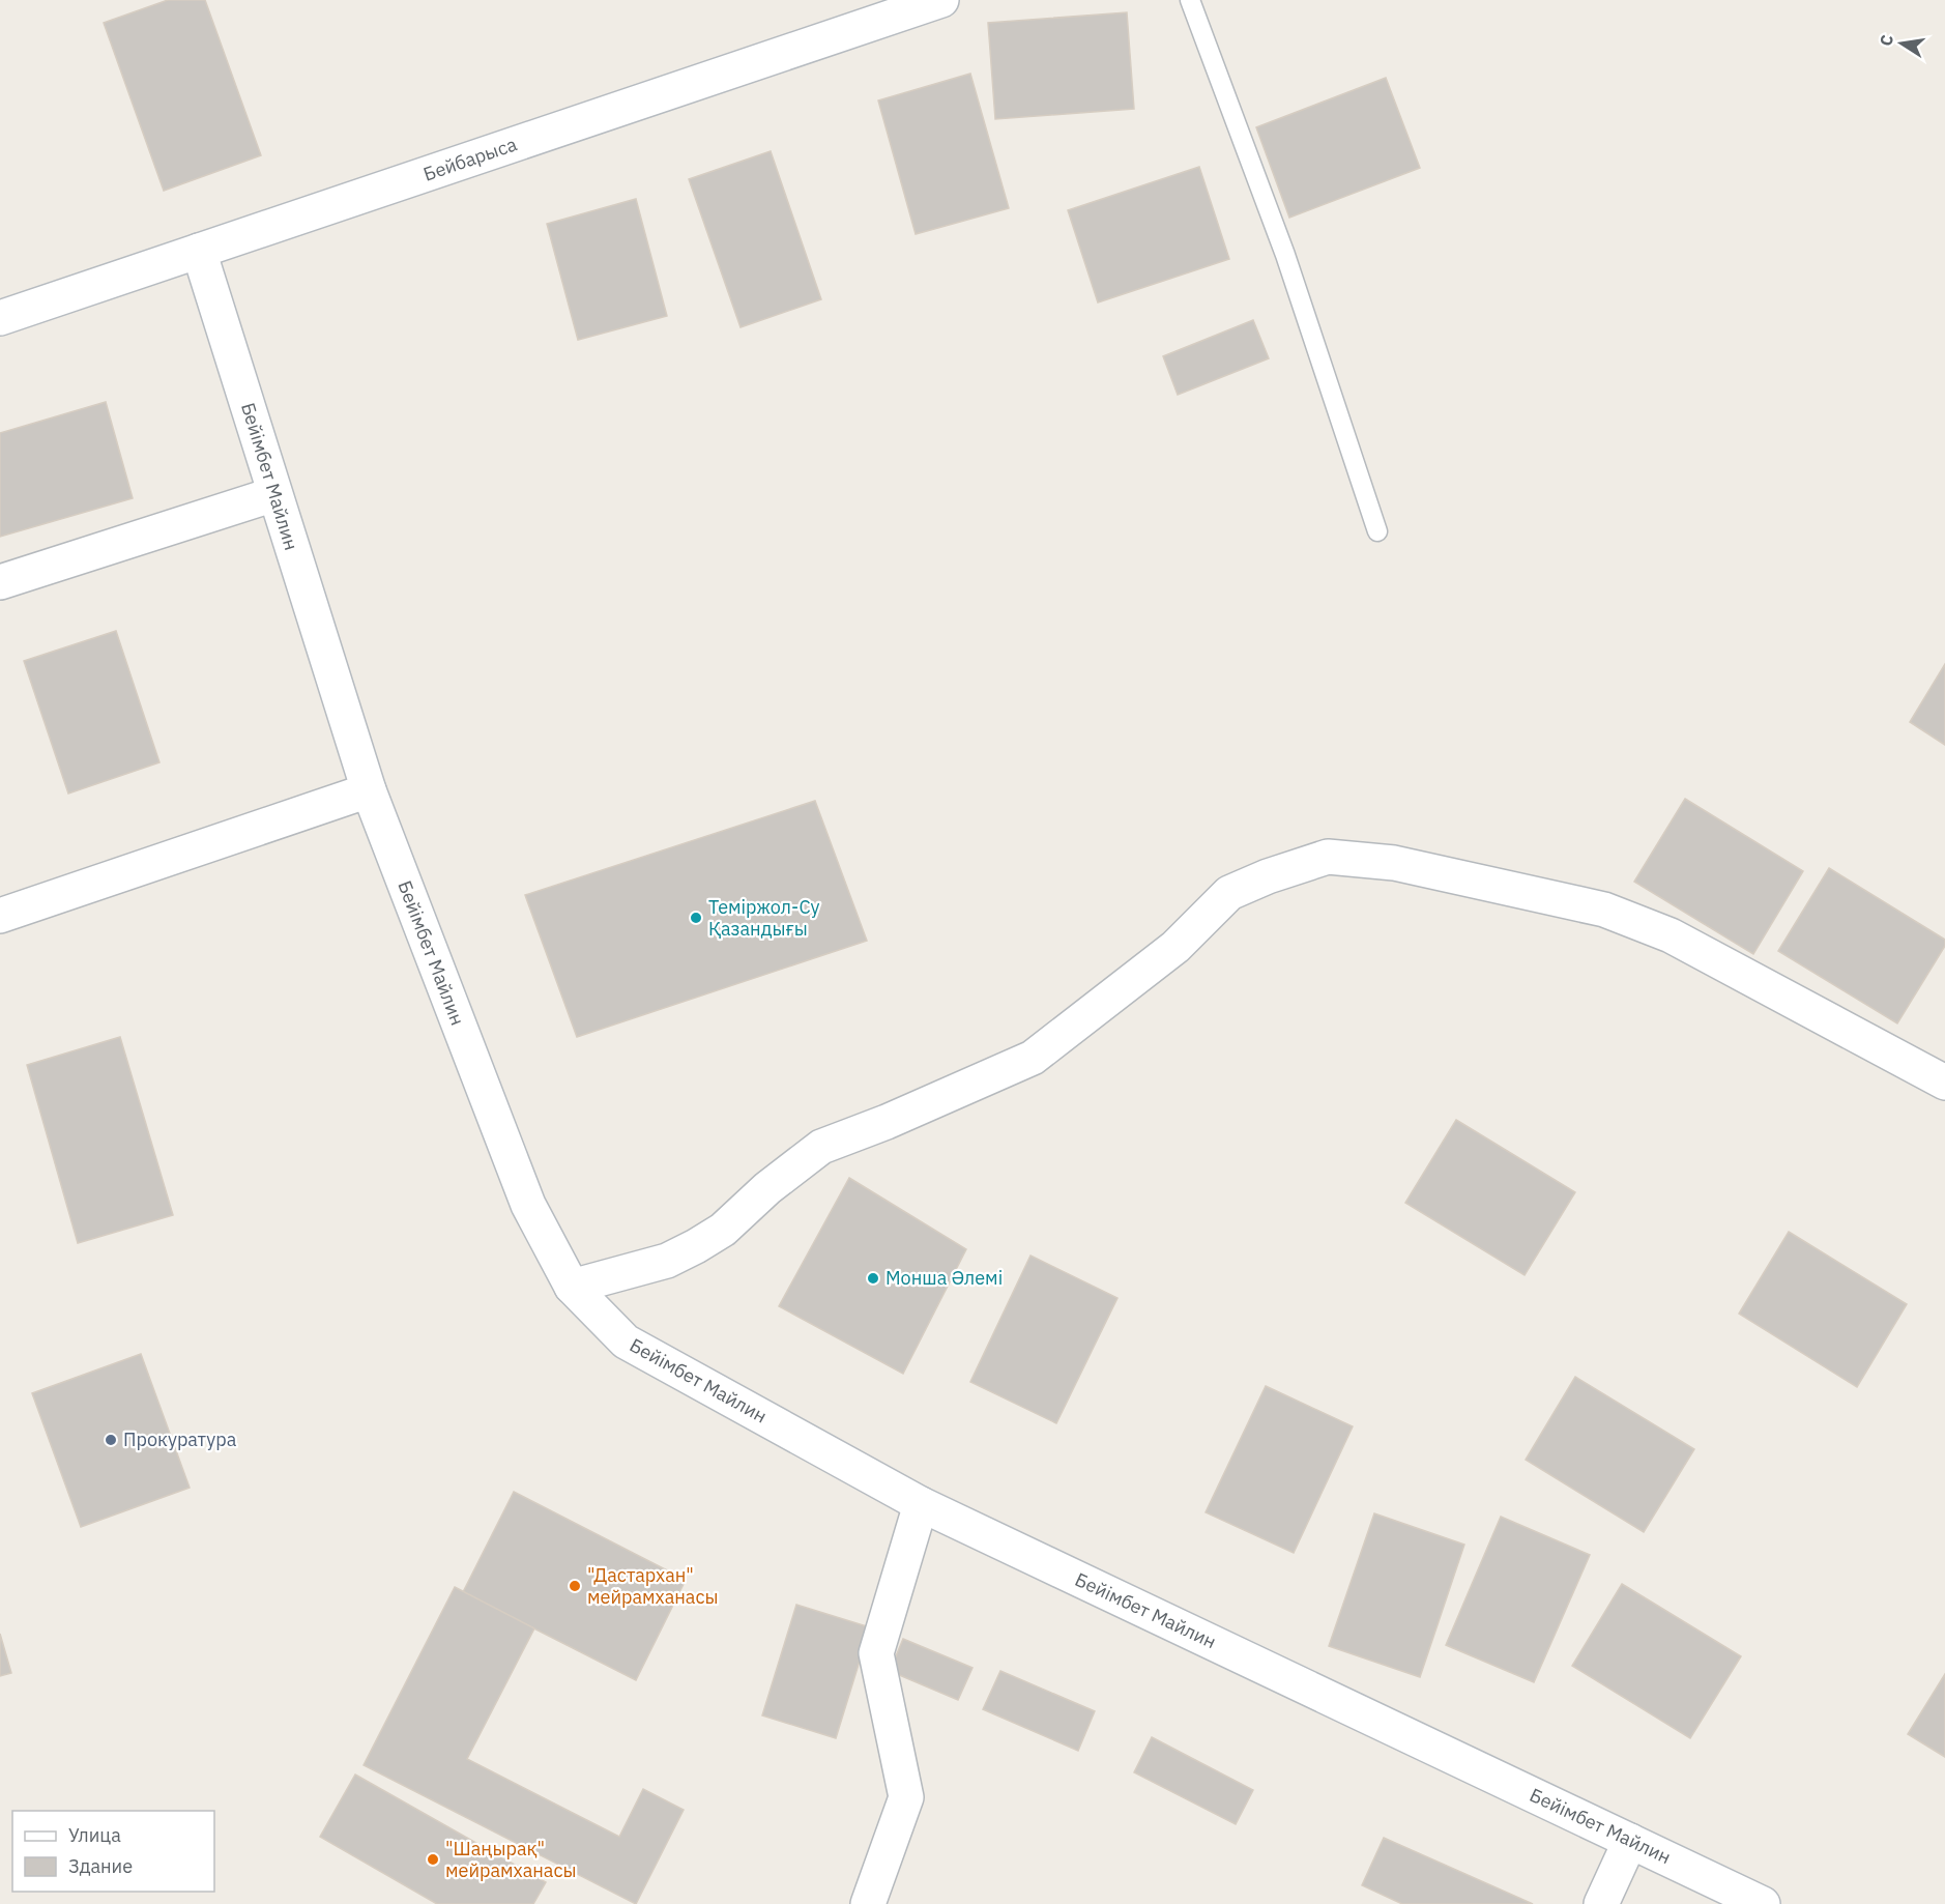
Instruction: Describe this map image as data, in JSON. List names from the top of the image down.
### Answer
{
  "streets": {
    "street": ["Бейбарыса", "Бейімбет Майлин"]
  },
  "crossings": [
    ["Бейбарыса", "Бейімбет Майлин"]
  ],
  "places": [
    "Теміржол-Су Қазандығы",
    "Монша Әлемі",
    "Прокуратура",
    "\"Дастархан\" мейрамханасы",
    "\"Шаңырақ\" мейрамханасы"
  ],
  "legend": ["Улица", "Здание"],
  "north": "left"
}
